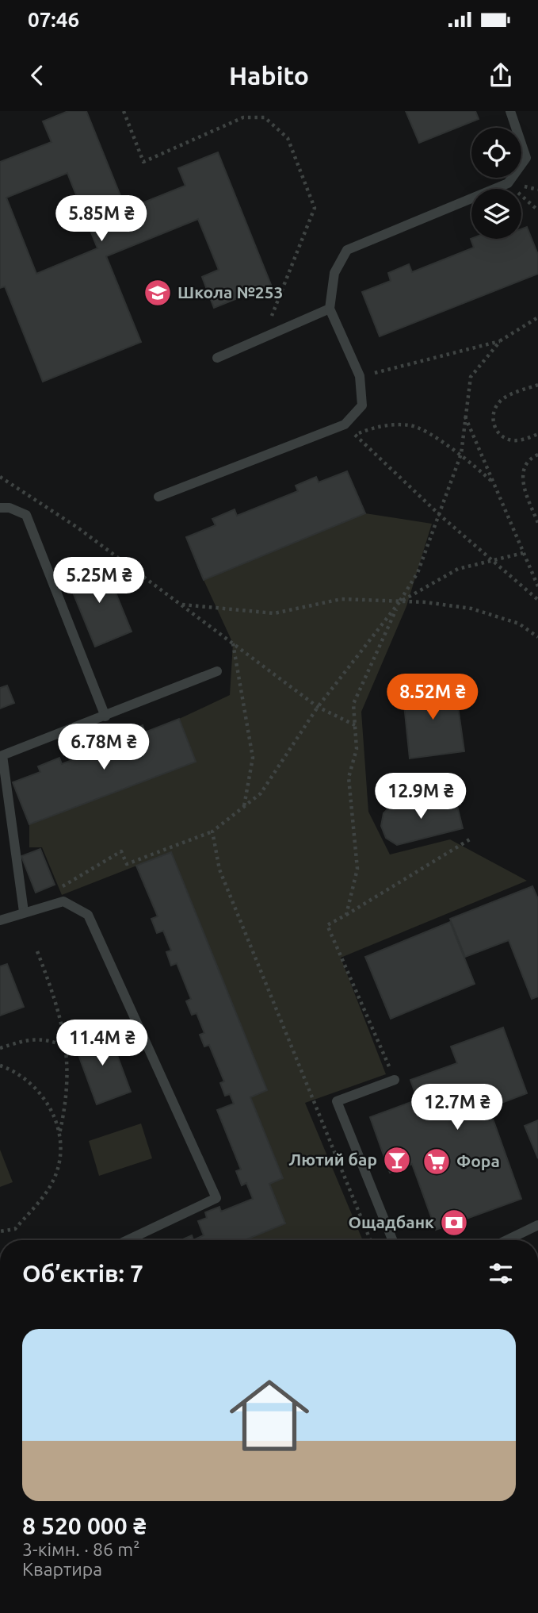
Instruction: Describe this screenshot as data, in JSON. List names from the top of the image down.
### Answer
{
  "places": {
    "school or university": ["Школа №253"],
    "bar": ["Лютий бар"],
    "supermarket": ["Фора"],
    "bank": ["Ощадбанк"]
  },
  "page": {
    "status": "07:46",
    "header": "Habito",
    "price": [
      "5.85M ₴",
      "5.25M ₴",
      "8.52M ₴",
      "6.78M ₴",
      "12.9M ₴",
      "11.4M ₴",
      "12.7M ₴"
    ],
    "heading": "Об’єктів: 7",
    "list": [
      {
        "name": "8 520 000 ₴",
        "note": "3-кімн. · 86 m² · Квартира"
      }
    ]
  }
}
